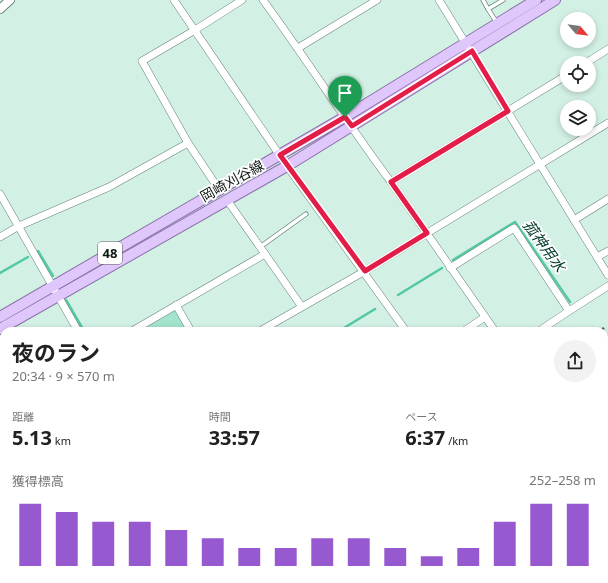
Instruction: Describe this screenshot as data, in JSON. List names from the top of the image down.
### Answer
{
  "streets": {
    "main road": ["岡崎刈谷線", "48"]
  },
  "water": ["菰神用水"],
  "north": "bottom right",
  "page": {
    "heading": ["夜のラン", "20:34 · 9 × 570 m"],
    "stats": [
      ["距離", "5.13 km"],
      ["時間", "33:57"],
      ["ペース", "6:37 /km"]
    ],
    "chart": ["獲得標高", "252–258 m"]
  }
}
